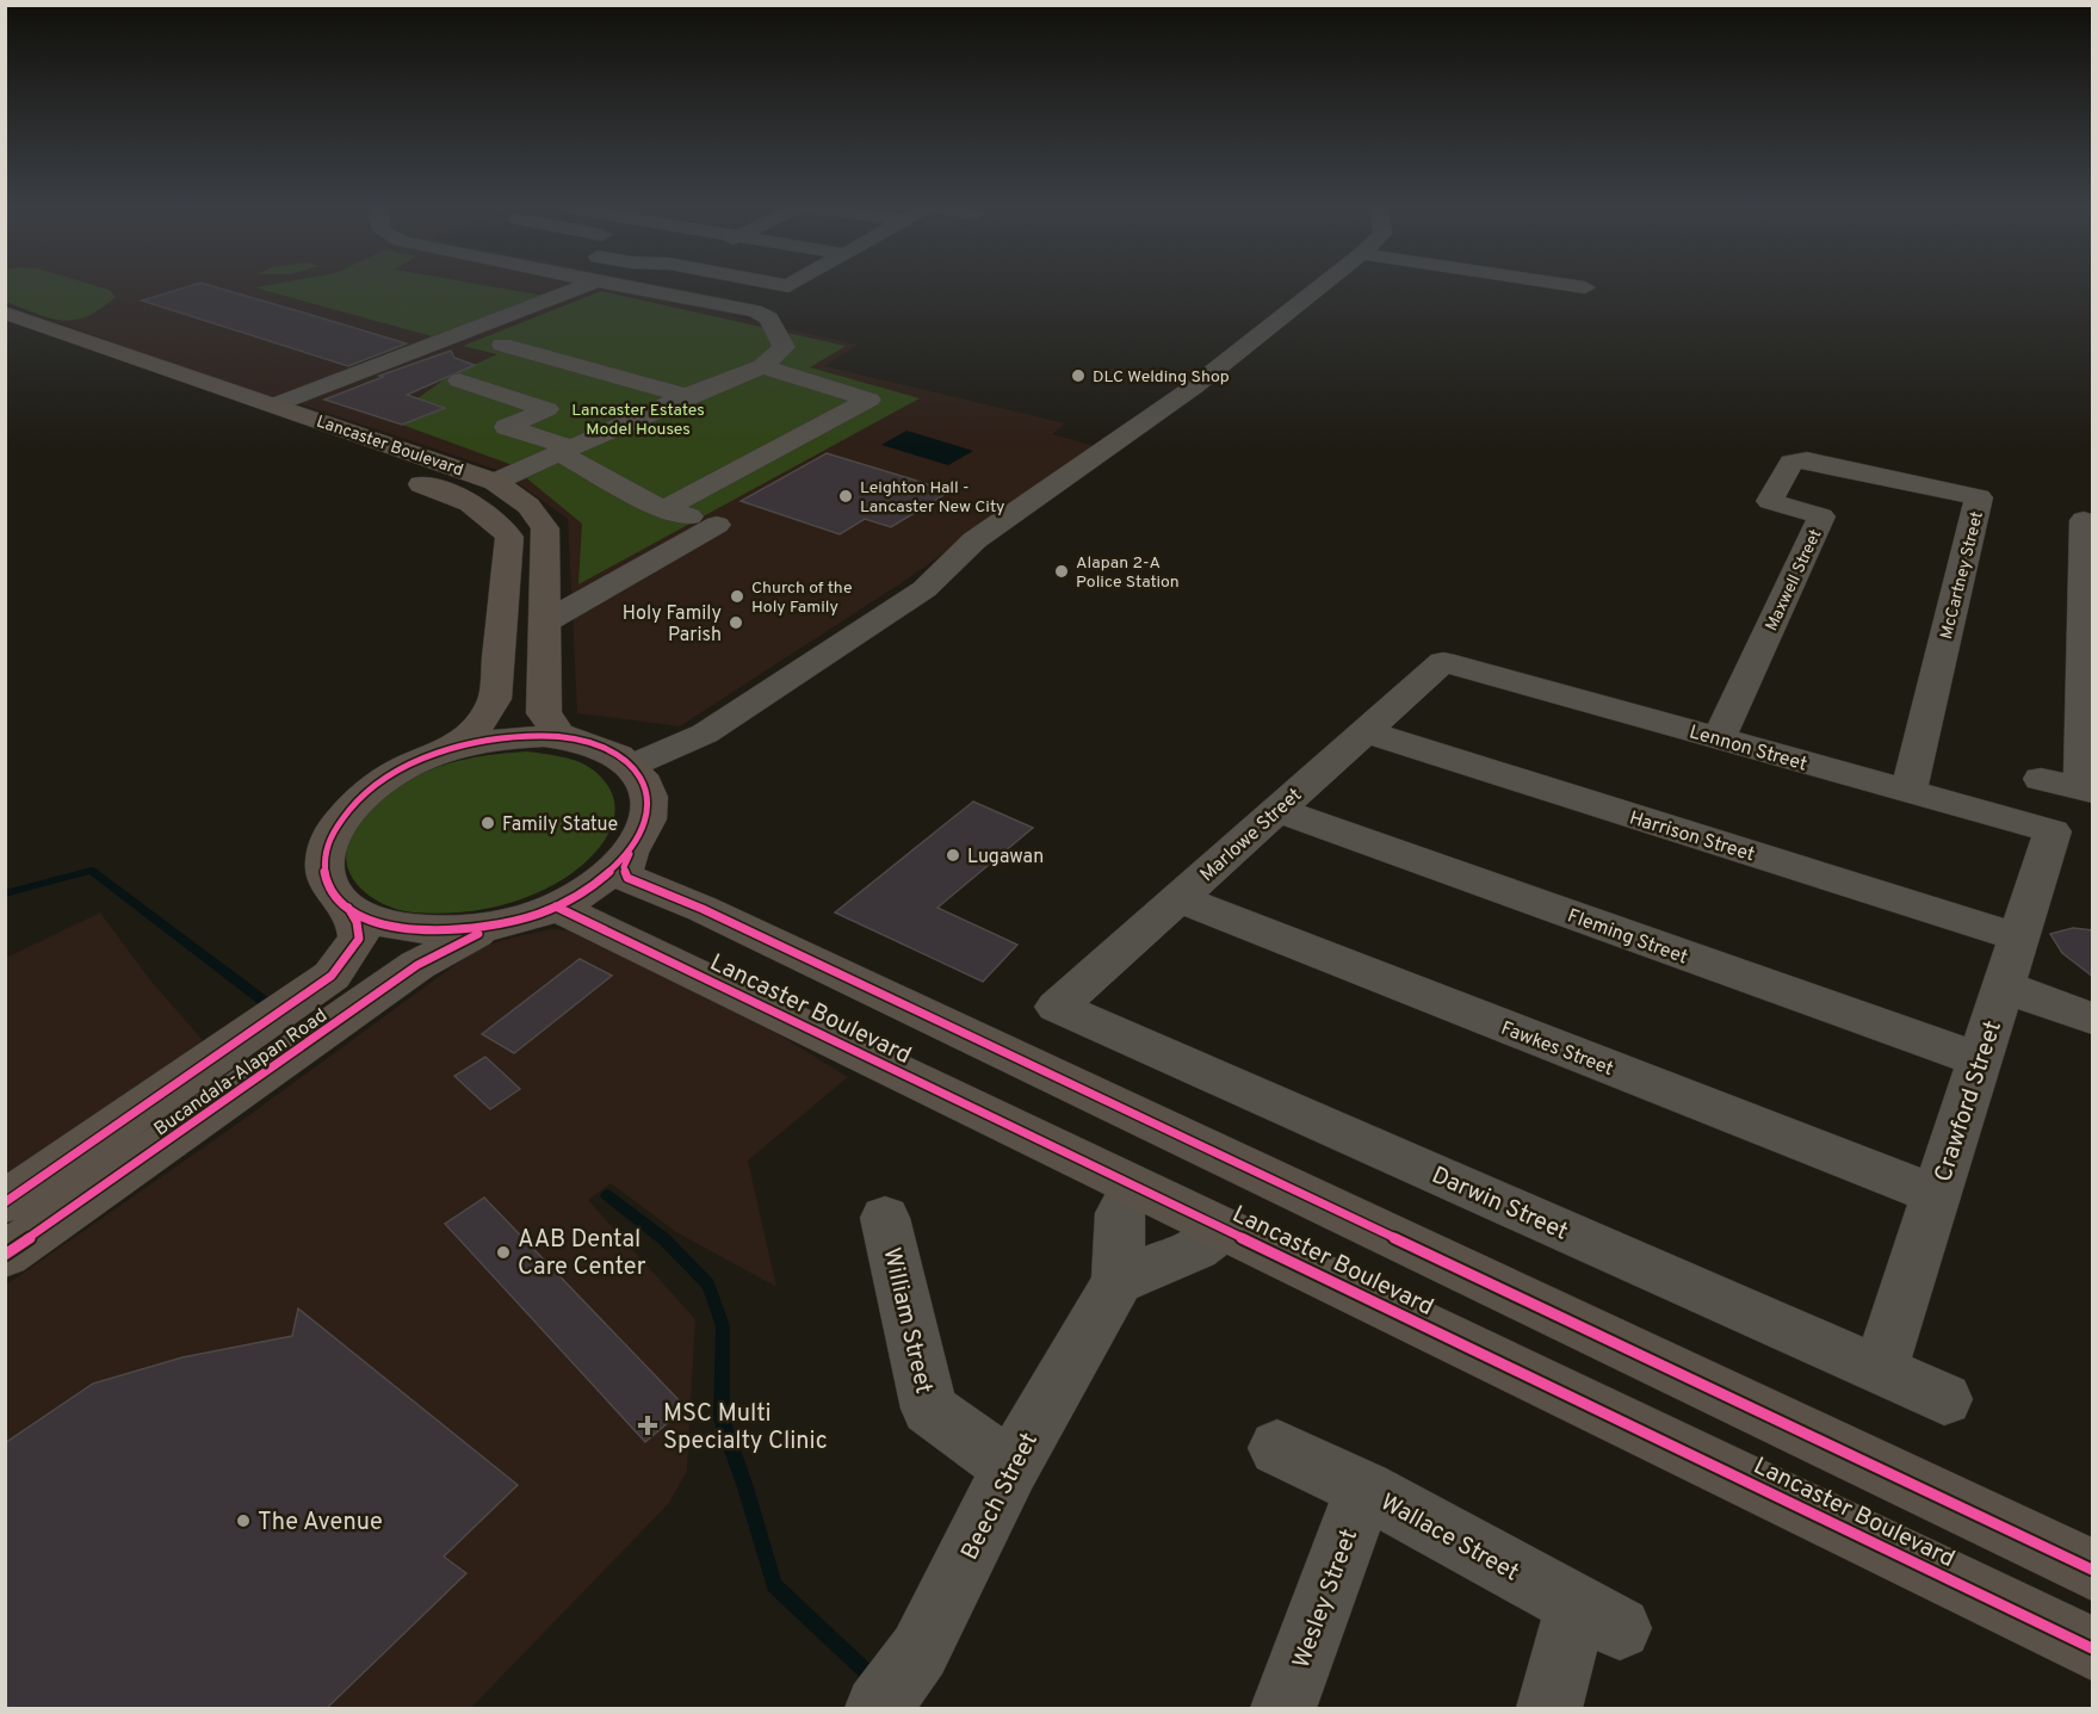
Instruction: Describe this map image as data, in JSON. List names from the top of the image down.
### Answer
{
  "streets": {
    "main road": ["Lancaster Boulevard", "Bucandala-Alapan Road"],
    "street": [
      "McCartney Street",
      "Maxwell Street",
      "Lennon Street",
      "Marlowe Street",
      "Harrison Street",
      "Fleming Street",
      "Fawkes Street",
      "Crawford Street",
      "Darwin Street",
      "William Street",
      "Beech Street",
      "Wallace Street",
      "Wesley Street"
    ]
  },
  "crossings": [
    ["Lancaster Boulevard", "Beech Street"],
    ["McCartney Street", "Maxwell Street"],
    ["McCartney Street", "Lennon Street"],
    ["Maxwell Street", "Lennon Street"],
    ["Lennon Street", "Marlowe Street"],
    ["Lennon Street", "Crawford Street"],
    ["Marlowe Street", "Harrison Street"],
    ["Marlowe Street", "Fleming Street"],
    ["Marlowe Street", "Fawkes Street"],
    ["Marlowe Street", "Darwin Street"],
    ["Harrison Street", "Crawford Street"],
    ["Fleming Street", "Crawford Street"],
    ["Fawkes Street", "Crawford Street"],
    ["Crawford Street", "Darwin Street"],
    ["William Street", "Beech Street"],
    ["Wallace Street", "Wesley Street"]
  ],
  "parks": ["Lancaster Estates Model Houses"],
  "places": {
    "other": [
      "DLC Welding Shop",
      "Leighton Hall - Lancaster New City",
      "Alapan 2-A Police Station",
      "Church of the Holy Family",
      "Holy Family Parish",
      "Family Statue",
      "Lugawan",
      "AAB Dental Care Center",
      "The Avenue"
    ],
    "health": ["MSC Multi Specialty Clinic"]
  }
}
